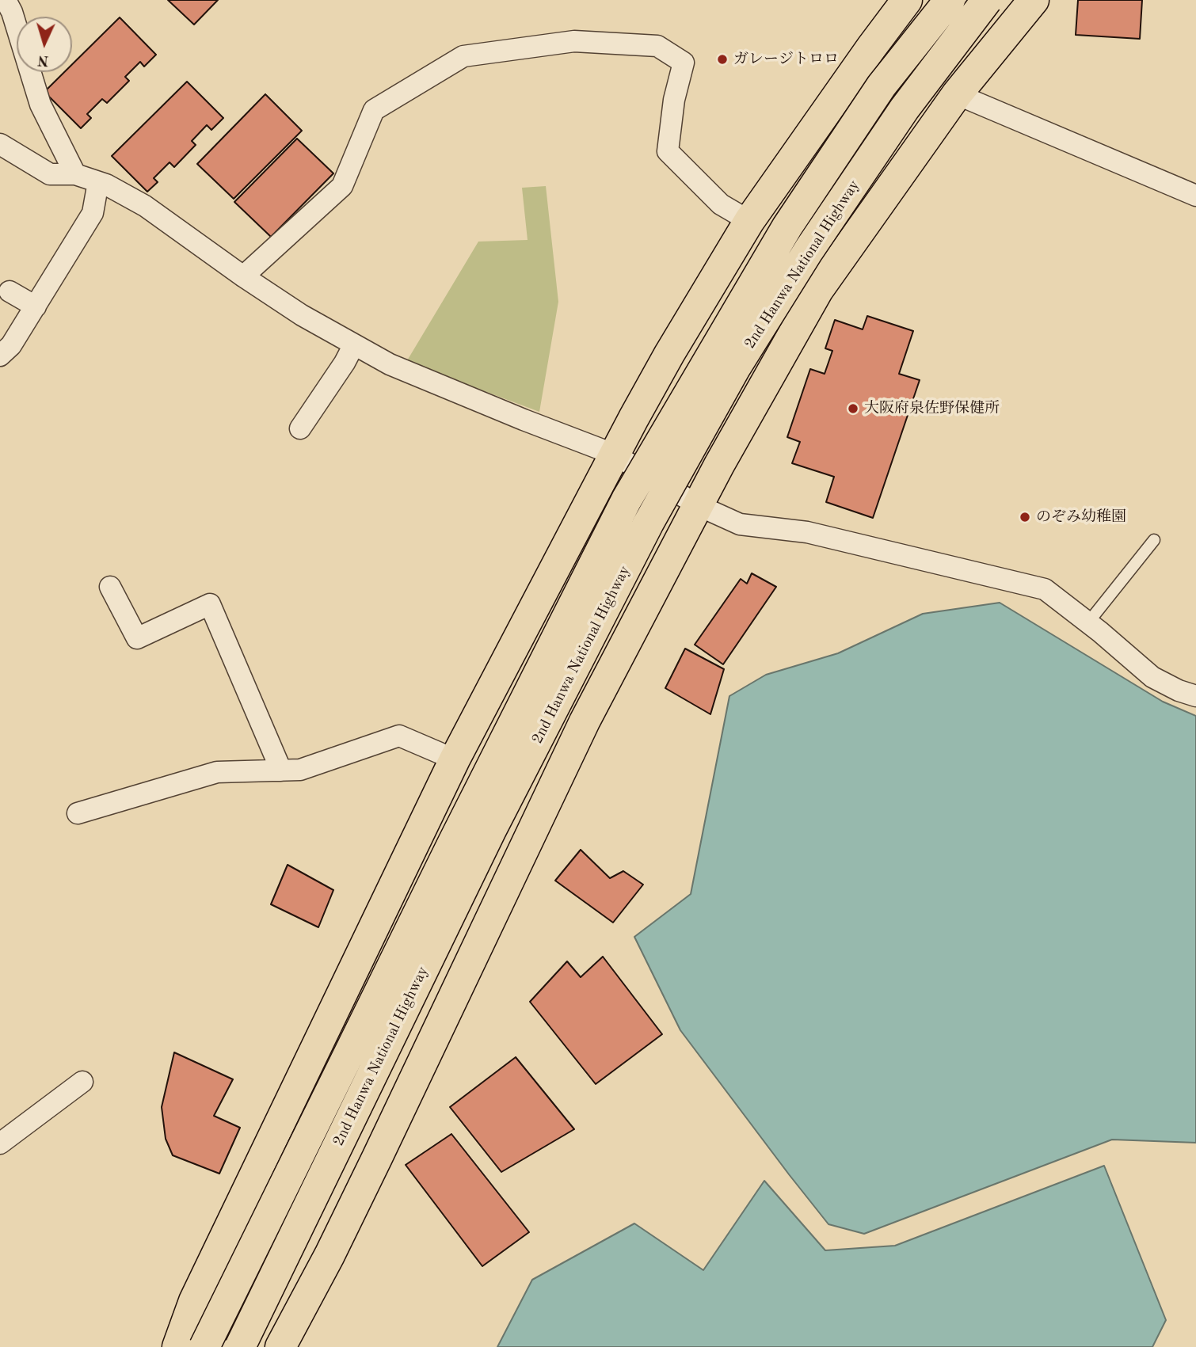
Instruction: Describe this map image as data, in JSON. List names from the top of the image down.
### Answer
{
  "streets": {
    "highway": ["2nd Hanwa National Highway"]
  },
  "places": ["ガレージトロロ", "大阪府泉佐野保健所", "のぞみ幼稚園"],
  "north": "bottom"
}
